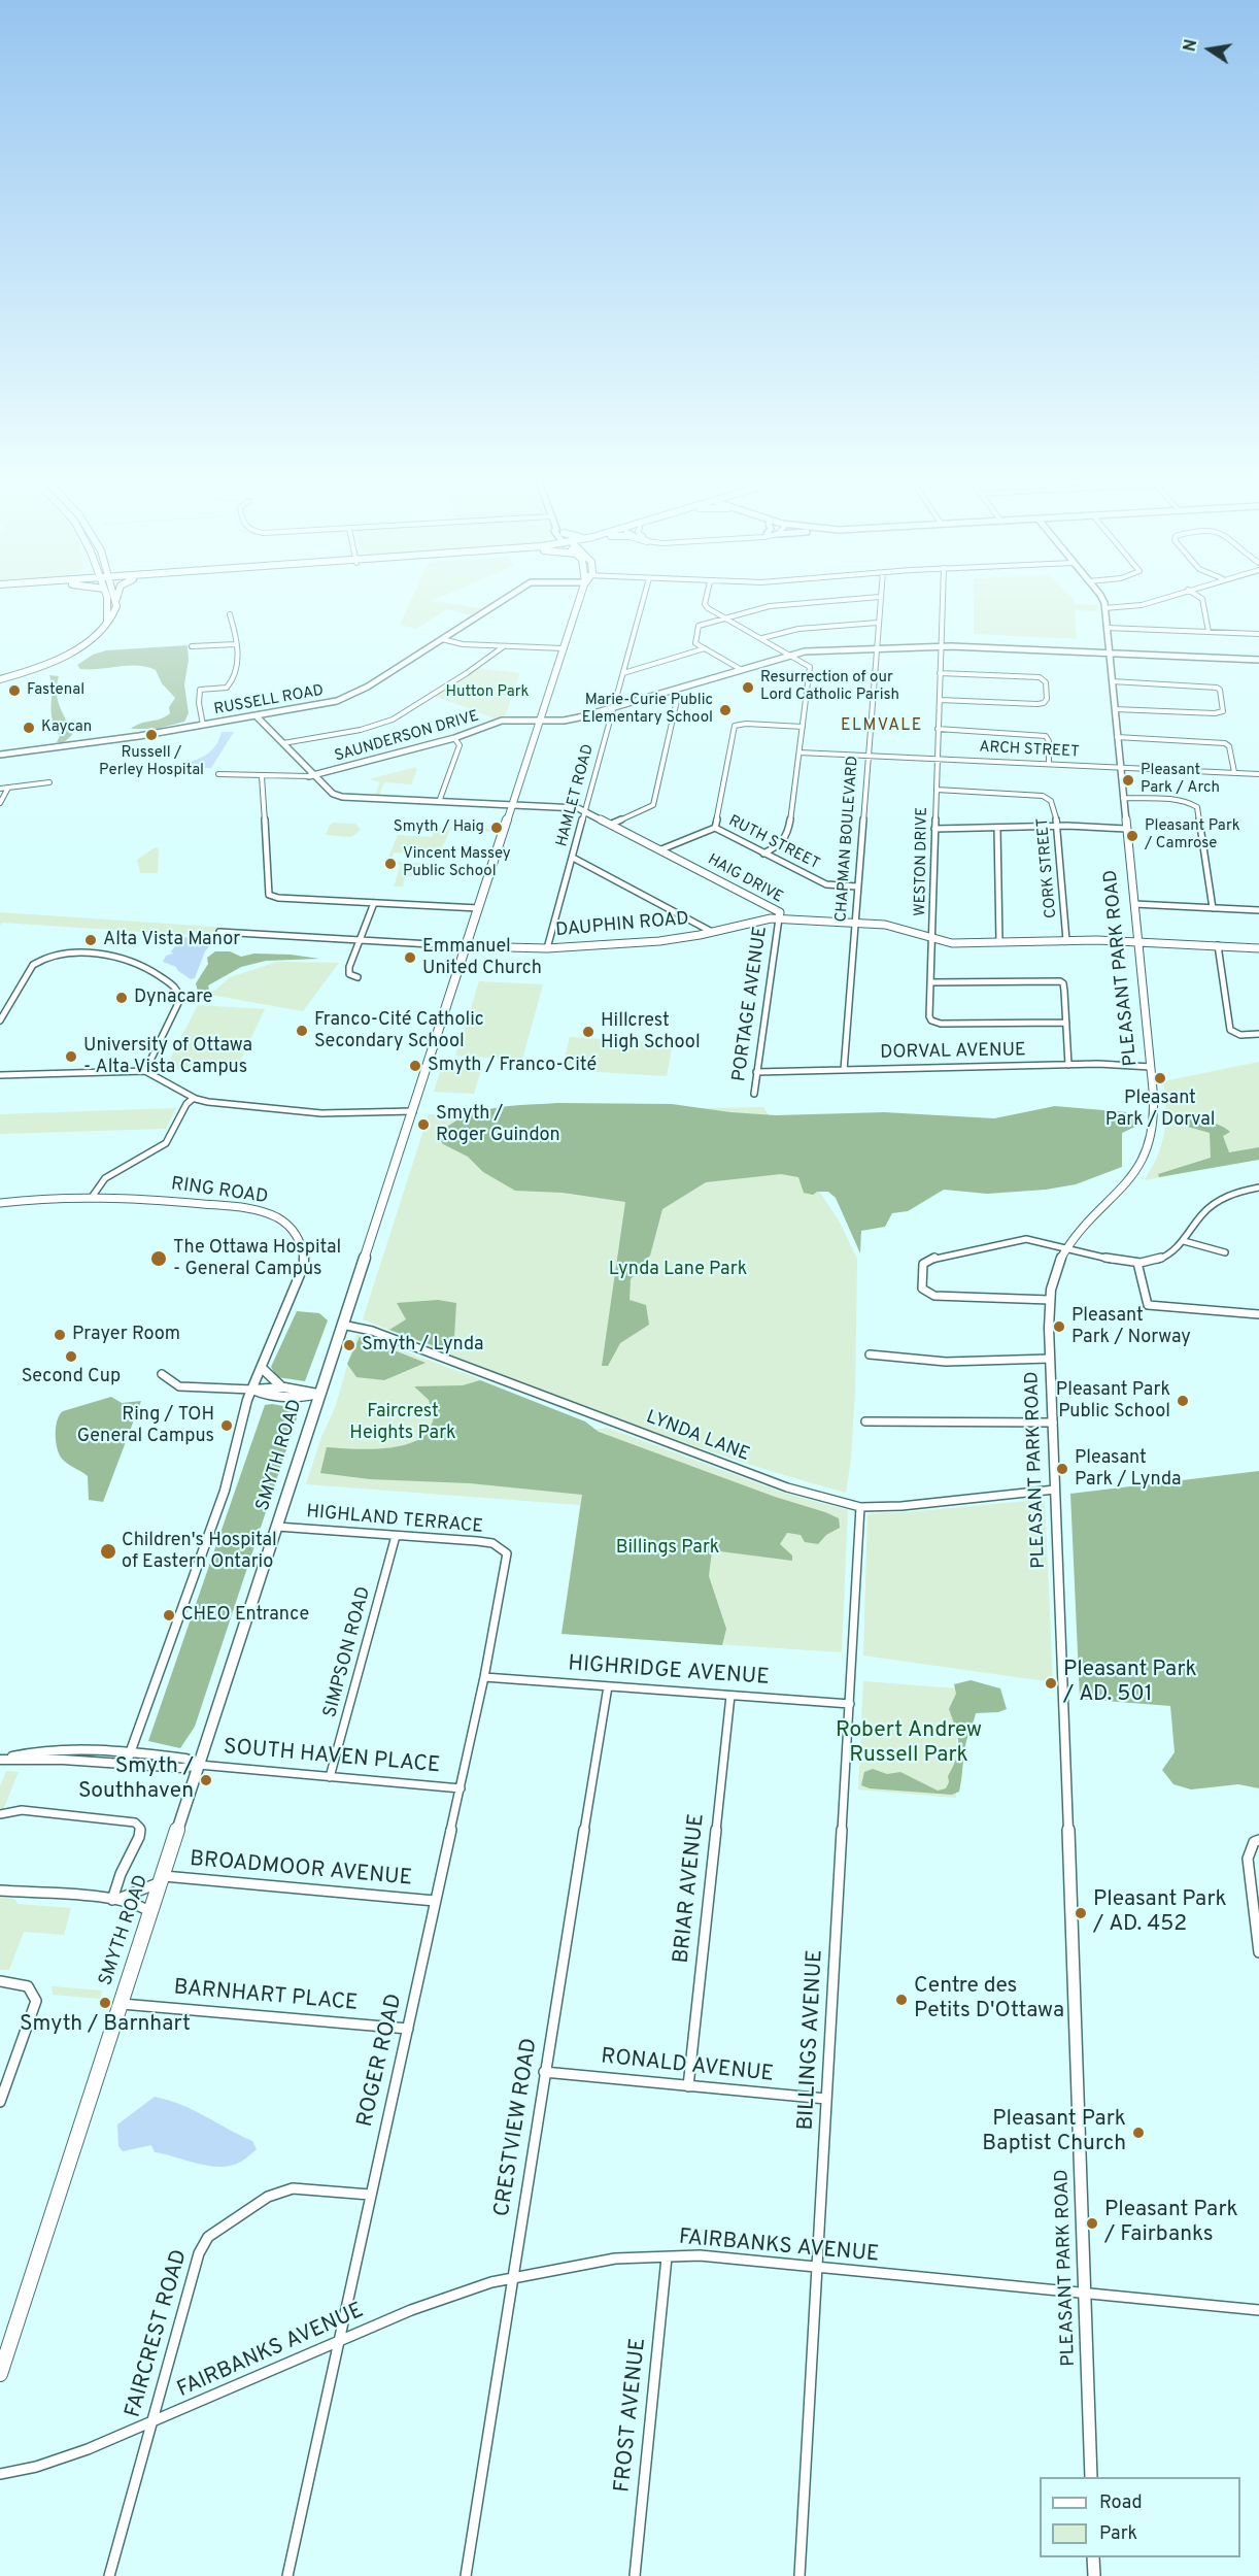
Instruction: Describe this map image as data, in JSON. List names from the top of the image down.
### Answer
{
  "streets": {
    "main road": ["SMYTH ROAD"],
    "street": [
      "RUSSELL ROAD",
      "SAUNDERSON DRIVE",
      "ARCH STREET",
      "HAMLET ROAD",
      "CHAPMAN BOULEVARD",
      "RUTH STREET",
      "WESTON DRIVE",
      "CORK STREET",
      "HAIG DRIVE",
      "DAUPHIN ROAD",
      "PLEASANT PARK ROAD",
      "PORTAGE AVENUE",
      "DORVAL AVENUE",
      "RING ROAD",
      "LYNDA LANE",
      "HIGHLAND TERRACE",
      "SIMPSON ROAD",
      "HIGHRIDGE AVENUE",
      "SOUTH HAVEN PLACE",
      "BROADMOOR AVENUE",
      "BRIAR AVENUE",
      "BARNHART PLACE",
      "BILLINGS AVENUE",
      "ROGER ROAD",
      "RONALD AVENUE",
      "CRESTVIEW ROAD",
      "FAIRBANKS AVENUE",
      "FAIRCREST ROAD",
      "FROST AVENUE"
    ]
  },
  "crossings": [
    ["RUSSELL ROAD", "HAIG DRIVE"],
    ["SAUNDERSON DRIVE", "HAMLET ROAD"],
    ["SAUNDERSON DRIVE", "CHAPMAN BOULEVARD"],
    ["SAUNDERSON DRIVE", "WESTON DRIVE"],
    ["SAUNDERSON DRIVE", "HAIG DRIVE"],
    ["SAUNDERSON DRIVE", "PLEASANT PARK ROAD"],
    ["SAUNDERSON DRIVE", "SMYTH ROAD"],
    ["ARCH STREET", "CHAPMAN BOULEVARD"],
    ["ARCH STREET", "WESTON DRIVE"],
    ["ARCH STREET", "PLEASANT PARK ROAD"],
    ["HAMLET ROAD", "HAIG DRIVE"],
    ["HAMLET ROAD", "DAUPHIN ROAD"],
    ["CHAPMAN BOULEVARD", "RUTH STREET"],
    ["CHAPMAN BOULEVARD", "HAIG DRIVE"],
    ["CHAPMAN BOULEVARD", "DORVAL AVENUE"],
    ["WESTON DRIVE", "CORK STREET"],
    ["WESTON DRIVE", "HAIG DRIVE"],
    ["CORK STREET", "HAIG DRIVE"],
    ["HAIG DRIVE", "DAUPHIN ROAD"],
    ["HAIG DRIVE", "PLEASANT PARK ROAD"],
    ["HAIG DRIVE", "PORTAGE AVENUE"],
    ["HAIG DRIVE", "SMYTH ROAD"],
    ["DAUPHIN ROAD", "PORTAGE AVENUE"],
    ["DAUPHIN ROAD", "SMYTH ROAD"],
    ["PLEASANT PARK ROAD", "DORVAL AVENUE"],
    ["PLEASANT PARK ROAD", "LYNDA LANE"],
    ["PLEASANT PARK ROAD", "FAIRBANKS AVENUE"],
    ["PORTAGE AVENUE", "DORVAL AVENUE"],
    ["LYNDA LANE", "SMYTH ROAD"],
    ["LYNDA LANE", "BILLINGS AVENUE"],
    ["SMYTH ROAD", "HIGHLAND TERRACE"],
    ["SMYTH ROAD", "SOUTH HAVEN PLACE"],
    ["SMYTH ROAD", "BROADMOOR AVENUE"],
    ["SMYTH ROAD", "BARNHART PLACE"],
    ["HIGHLAND TERRACE", "SIMPSON ROAD"],
    ["HIGHLAND TERRACE", "ROGER ROAD"],
    ["SIMPSON ROAD", "SOUTH HAVEN PLACE"],
    ["HIGHRIDGE AVENUE", "BRIAR AVENUE"],
    ["HIGHRIDGE AVENUE", "BILLINGS AVENUE"],
    ["HIGHRIDGE AVENUE", "ROGER ROAD"],
    ["HIGHRIDGE AVENUE", "CRESTVIEW ROAD"],
    ["SOUTH HAVEN PLACE", "ROGER ROAD"],
    ["BROADMOOR AVENUE", "ROGER ROAD"],
    ["BRIAR AVENUE", "RONALD AVENUE"],
    ["BARNHART PLACE", "ROGER ROAD"],
    ["BILLINGS AVENUE", "RONALD AVENUE"],
    ["BILLINGS AVENUE", "FAIRBANKS AVENUE"],
    ["ROGER ROAD", "FAIRBANKS AVENUE"],
    ["ROGER ROAD", "FAIRCREST ROAD"],
    ["RONALD AVENUE", "CRESTVIEW ROAD"],
    ["CRESTVIEW ROAD", "FAIRBANKS AVENUE"],
    ["FAIRBANKS AVENUE", "FAIRCREST ROAD"],
    ["FAIRBANKS AVENUE", "FROST AVENUE"]
  ],
  "districts": ["ELMVALE"],
  "parks": [
    "Hutton Park",
    "Lynda Lane Park",
    "Faircrest Heights Park",
    "Billings Park",
    "Robert Andrew Russell Park"
  ],
  "places": [
    "Resurrection of our Lord Catholic Parish",
    "Fastenal",
    "Marie-Curie Public Elementary School",
    "Kaycan",
    "Russell / Perley Hospital",
    "Pleasant Park / Arch",
    "Smyth / Haig",
    "Pleasant Park / Camrose",
    "Vincent Massey Public School",
    "Alta Vista Manor",
    "Emmanuel United Church",
    "Dynacare",
    "Franco-Cité Catholic Secondary School",
    "Hillcrest High School",
    "University of Ottawa - Alta Vista Campus",
    "Smyth / Franco-Cité",
    "Pleasant Park / Dorval",
    "Smyth / Roger Guindon",
    "The Ottawa Hospital - General Campus",
    "Pleasant Park / Norway",
    "Prayer Room",
    "Smyth / Lynda",
    "Second Cup",
    "Pleasant Park Public School",
    "Ring / TOH General Campus",
    "Pleasant Park / Lynda",
    "Children's Hospital of Eastern Ontario",
    "CHEO Entrance",
    "Pleasant Park / AD. 501",
    "Smyth / Southhaven",
    "Pleasant Park / AD. 452",
    "Centre des Petits D'Ottawa",
    "Smyth / Barnhart",
    "Pleasant Park Baptist Church",
    "Pleasant Park / Fairbanks"
  ],
  "legend": ["Road", "Park"],
  "north": "left"
}
